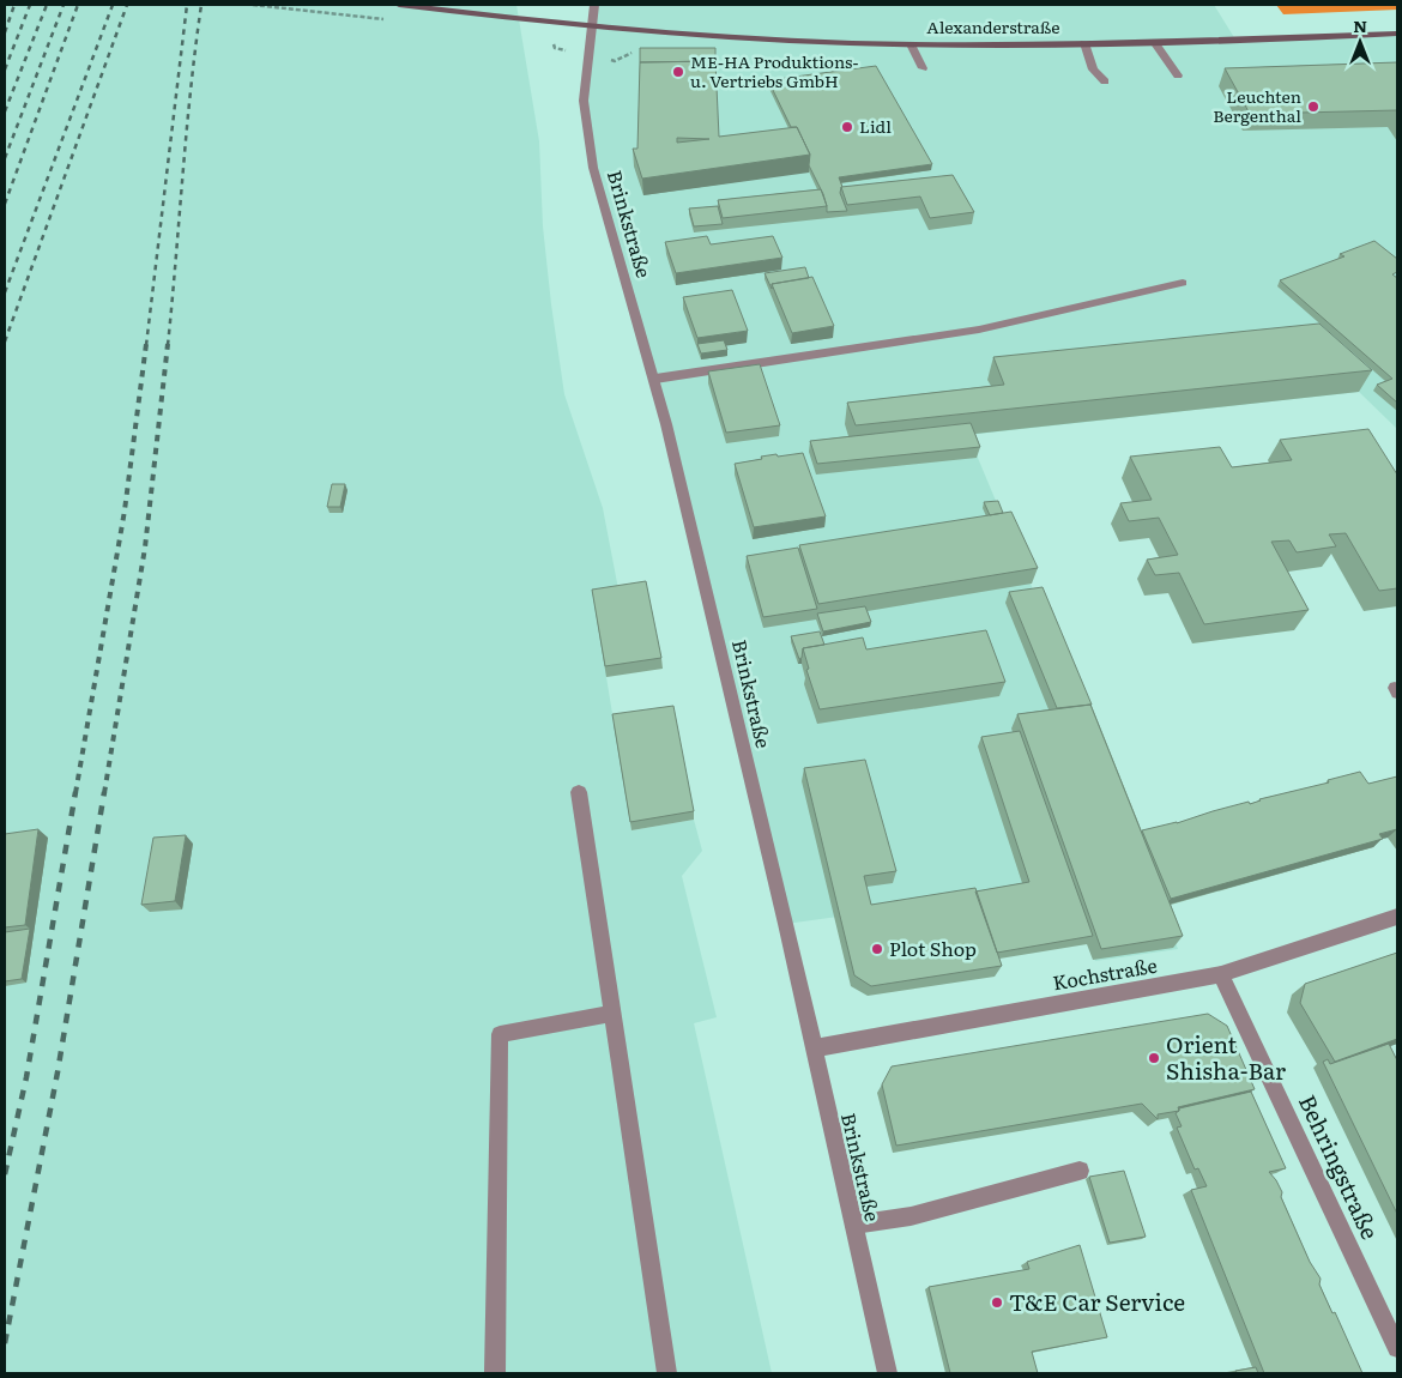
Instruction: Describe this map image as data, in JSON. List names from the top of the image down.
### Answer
{
  "streets": {
    "main road": ["Alexanderstraße"],
    "street": ["Brinkstraße", "Kochstraße", "Behringstraße"]
  },
  "crossings": [
    ["Alexanderstraße", "Brinkstraße"],
    ["Brinkstraße", "Kochstraße"],
    ["Kochstraße", "Behringstraße"]
  ],
  "places": [
    "ME-HA Produktions- u. Vertriebs GmbH",
    "Leuchten Bergenthal",
    "Lidl",
    "Plot Shop",
    "Orient Shisha-Bar",
    "T&E Car Service"
  ],
  "north": "top"
}
